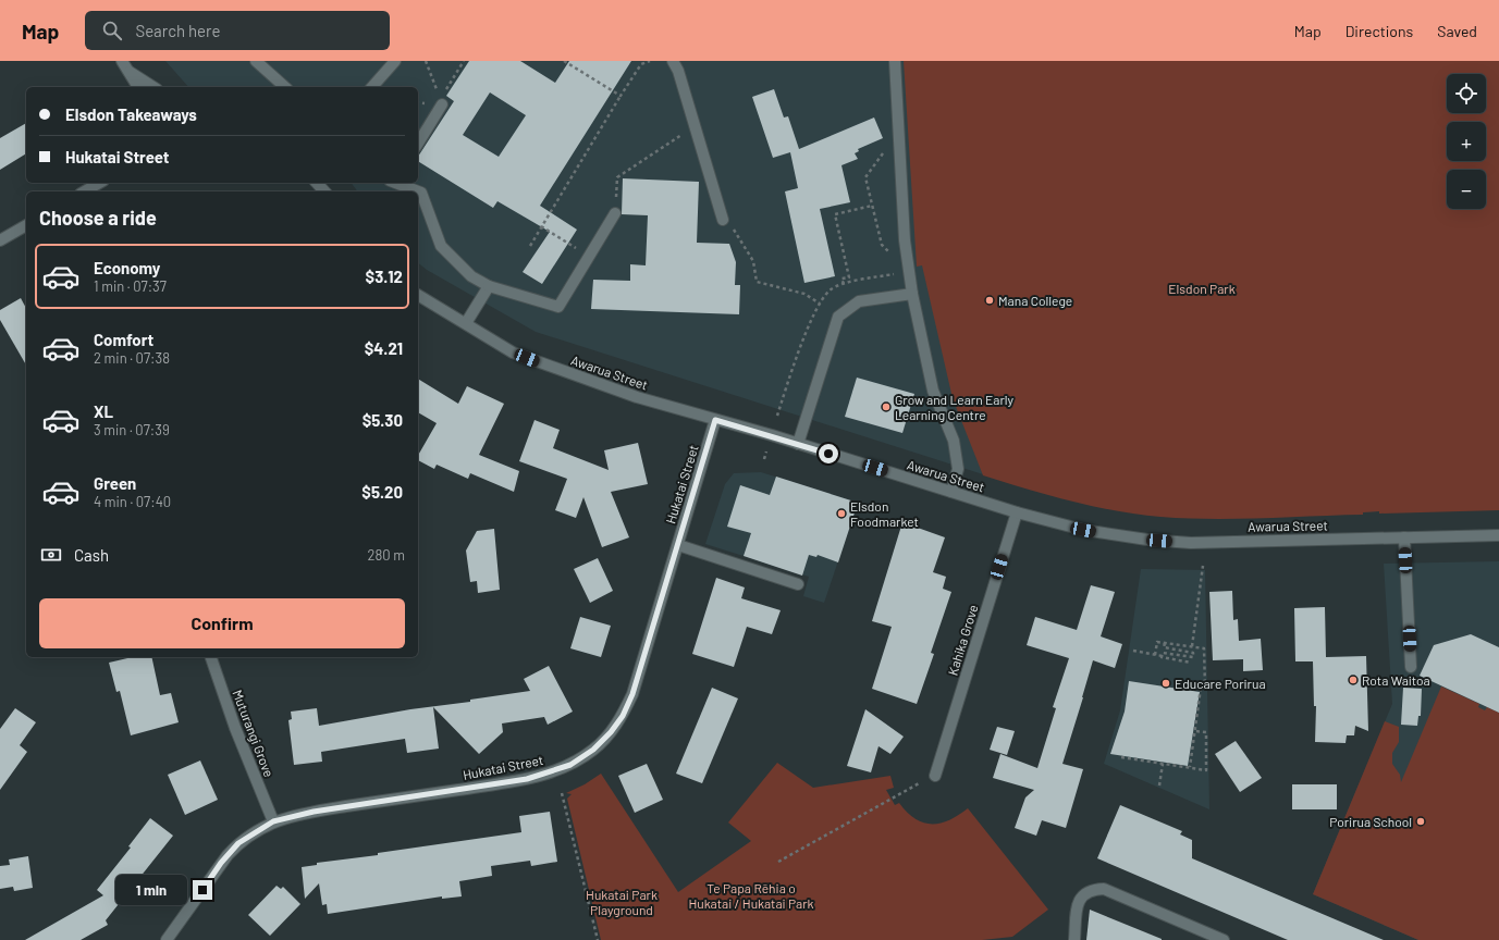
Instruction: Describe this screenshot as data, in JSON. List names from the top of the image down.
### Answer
{
  "streets": {
    "street": [
      "Awarua Street",
      "Hukatai Street",
      "Kahika Grove",
      "Muturangi Grove"
    ]
  },
  "crossings": [
    ["Awarua Street", "Hukatai Street"],
    ["Awarua Street", "Kahika Grove"],
    ["Hukatai Street", "Muturangi Grove"]
  ],
  "parks": ["Elsdon Park", "Te Papa Rēhia o Hukatai / Hukatai Park", "Hukatai Park Playground"],
  "places": [
    "Mana College",
    "Grow and Learn Early Learning Centre",
    "Elsdon Foodmarket",
    "Rota Waitoa",
    "Educare Porirua",
    "Porirua School"
  ],
  "page": {
    "header": "Map",
    "search": "Search here",
    "nav": ["Map", "Directions", "Saved"],
    "map_buttons": ["+", "−"],
    "banner": ["Elsdon Takeaways", "Hukatai Street"],
    "heading": "Choose a ride",
    "list": [
      {
        "name": "Economy",
        "note": "1 min · 07:37",
        "value": "$3.12"
      },
      {
        "name": "Comfort",
        "note": "2 min · 07:38",
        "value": "$4.21"
      },
      {
        "name": "XL",
        "note": "3 min · 07:39",
        "value": "$5.30"
      },
      {
        "name": "Green",
        "note": "4 min · 07:40",
        "value": "$5.20"
      }
    ],
    "pay": ["Cash", "280 m"],
    "buttons": "Confirm",
    "bubble": "1 min"
  }
}
